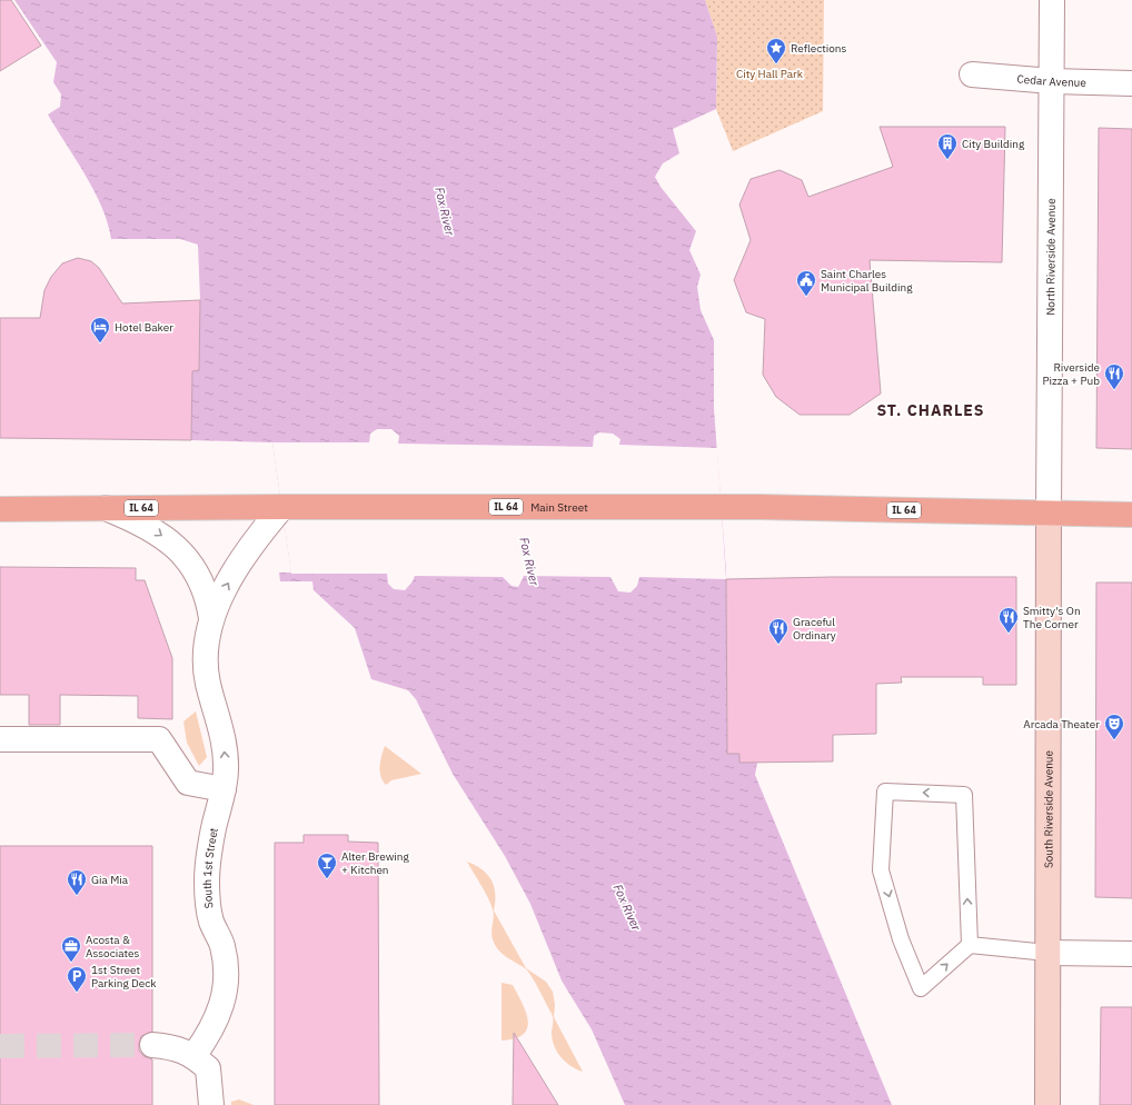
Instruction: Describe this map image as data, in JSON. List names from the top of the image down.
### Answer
{
  "streets": {
    "main road": ["IL 64", "Main Street"],
    "street": [
      "Cedar Avenue",
      "North Riverside Avenue",
      "South Riverside Avenue",
      "South 1st Street"
    ]
  },
  "crossings": [
    ["Cedar Avenue", "North Riverside Avenue"],
    ["North Riverside Avenue", "IL 64"],
    ["North Riverside Avenue", "Main Street"],
    ["North Riverside Avenue", "South Riverside Avenue"],
    ["IL 64", "Main Street"],
    ["IL 64", "South Riverside Avenue"],
    ["IL 64", "South 1st Street"],
    ["Main Street", "South Riverside Avenue"],
    ["Main Street", "South 1st Street"]
  ],
  "districts": ["ST. CHARLES"],
  "water": ["Fox River"],
  "parks": ["City Hall Park"],
  "places": {
    "place": ["Reflections"],
    "building": ["City Building"],
    "public building": ["Saint Charles Municipal Building"],
    "hotel": ["Hotel Baker"],
    "restaurant": [
      "Riverside Pizza + Pub",
      "Smitty's On The Corner",
      "Graceful Ordinary",
      "Gia Mia"
    ],
    "theatre": ["Arcada Theater"],
    "bar": ["Alter Brewing + Kitchen"],
    "office": ["Acosta & Associates"],
    "parking": ["1st Street Parking Deck"]
  }
}
